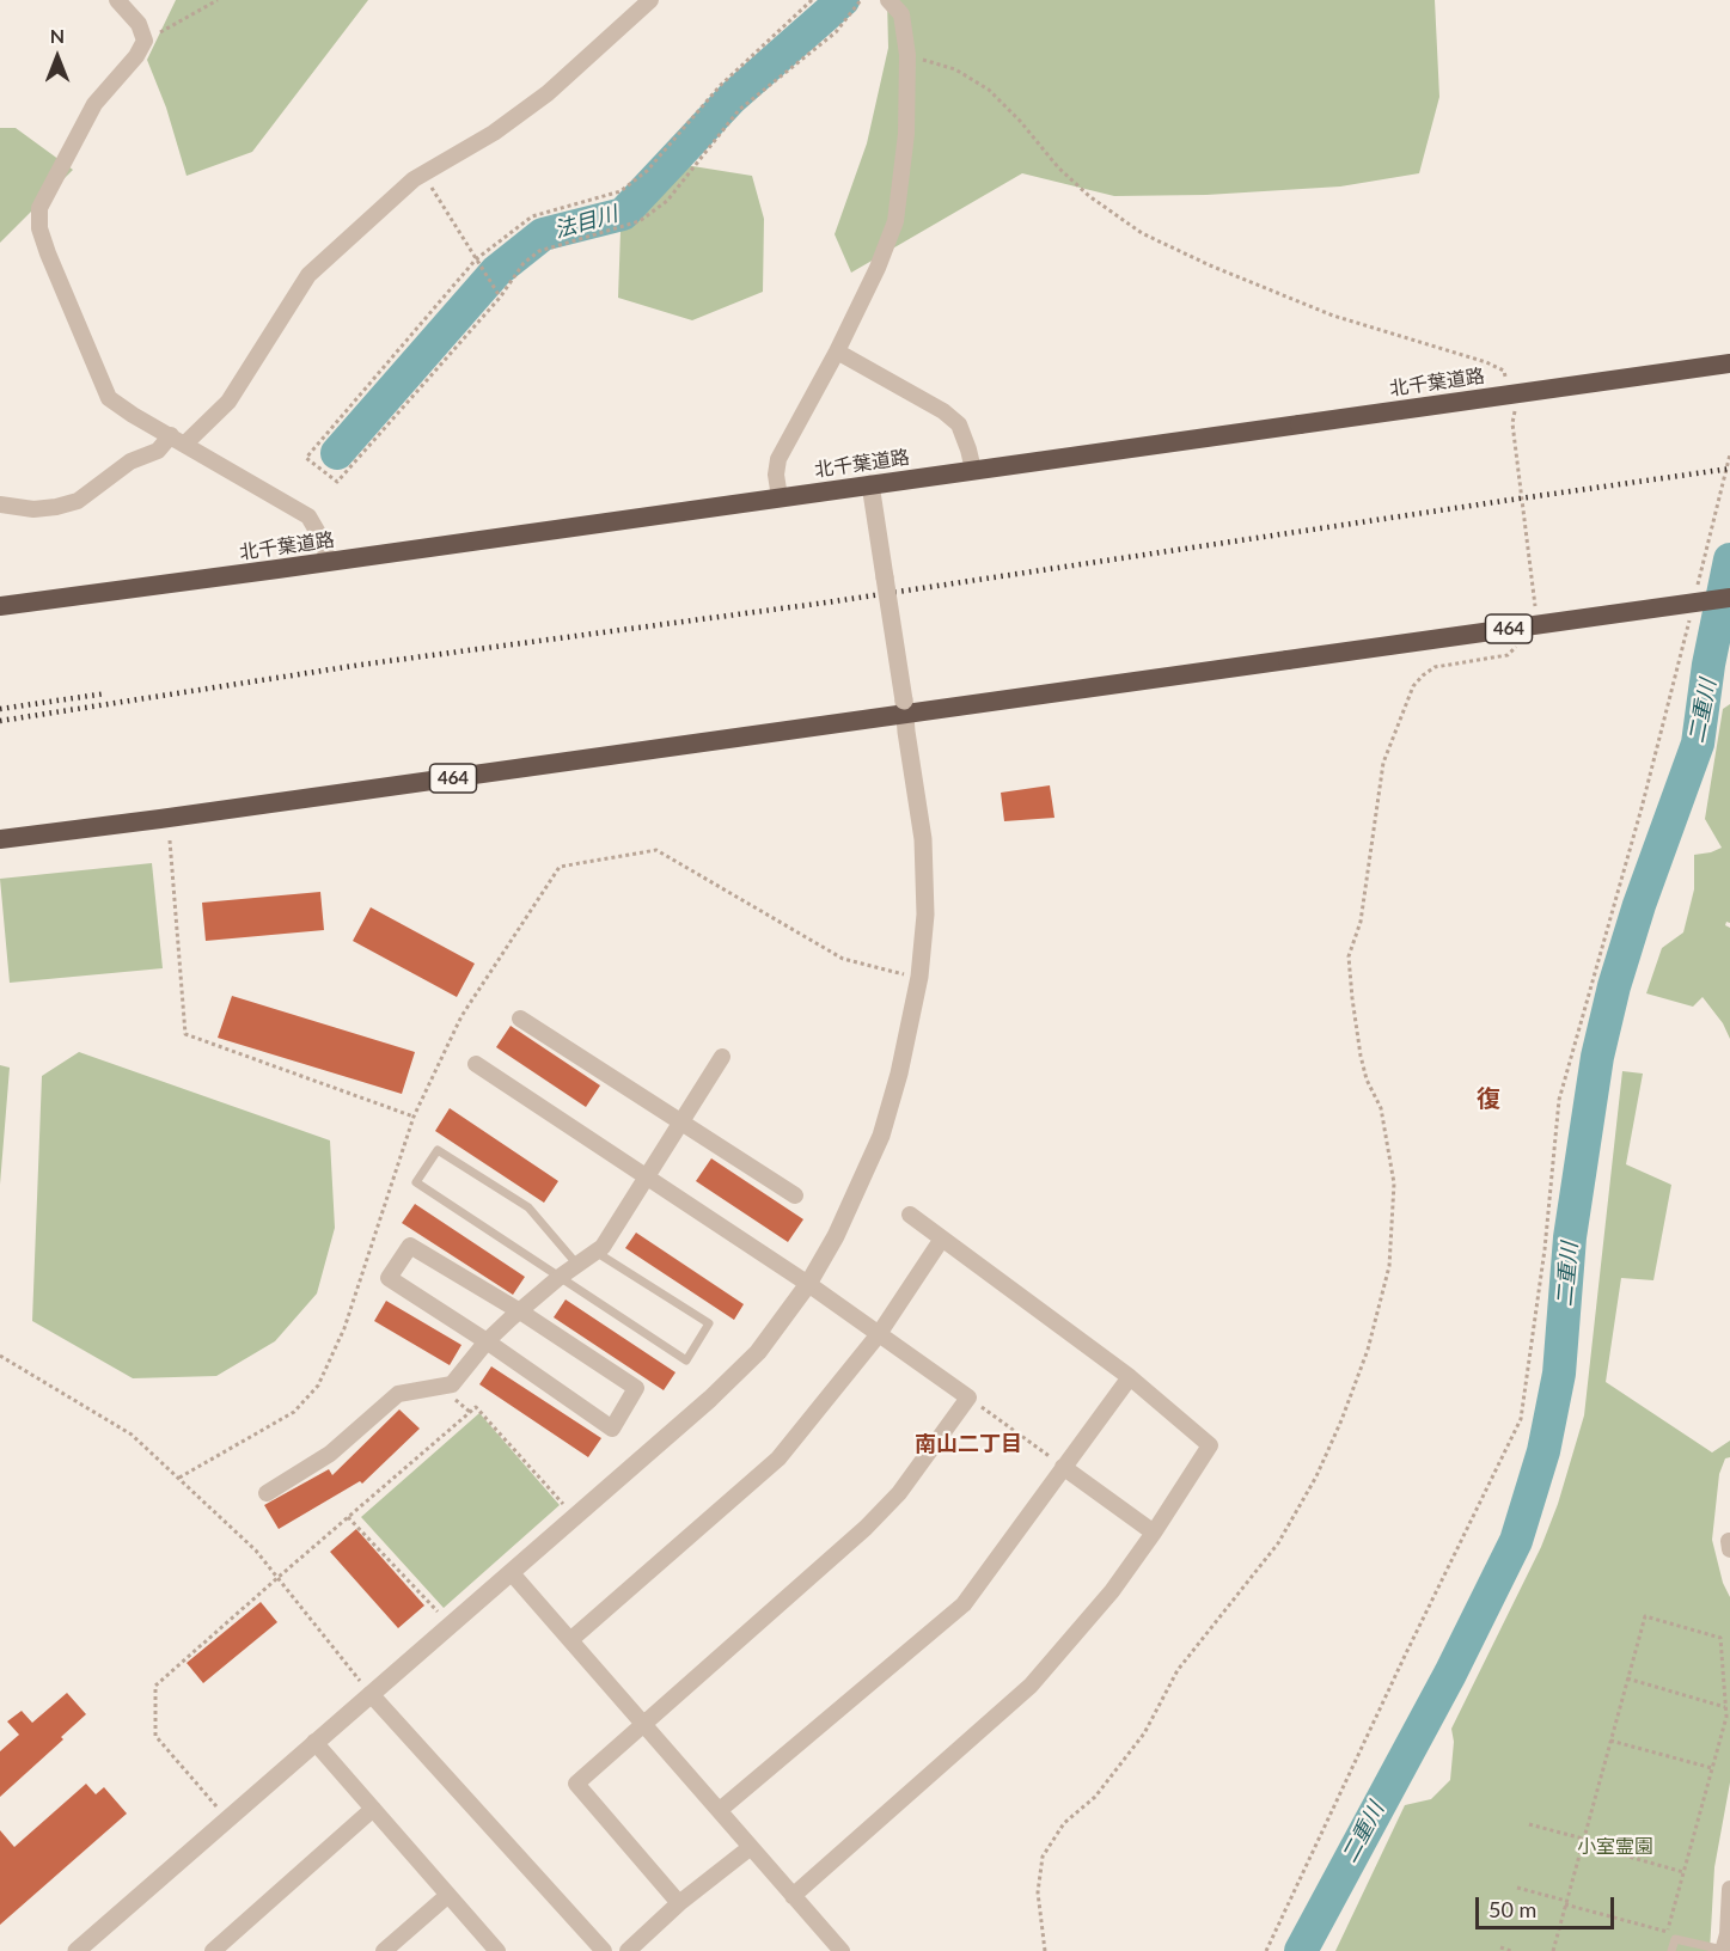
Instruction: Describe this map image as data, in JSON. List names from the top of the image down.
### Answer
{
  "streets": {
    "highway": ["北千葉道路", "464"]
  },
  "districts": ["復", "南山二丁目"],
  "water": ["法目川", "二重川"],
  "parks": ["小室霊園"],
  "scale_bar": "50 m",
  "north": "top"
}
